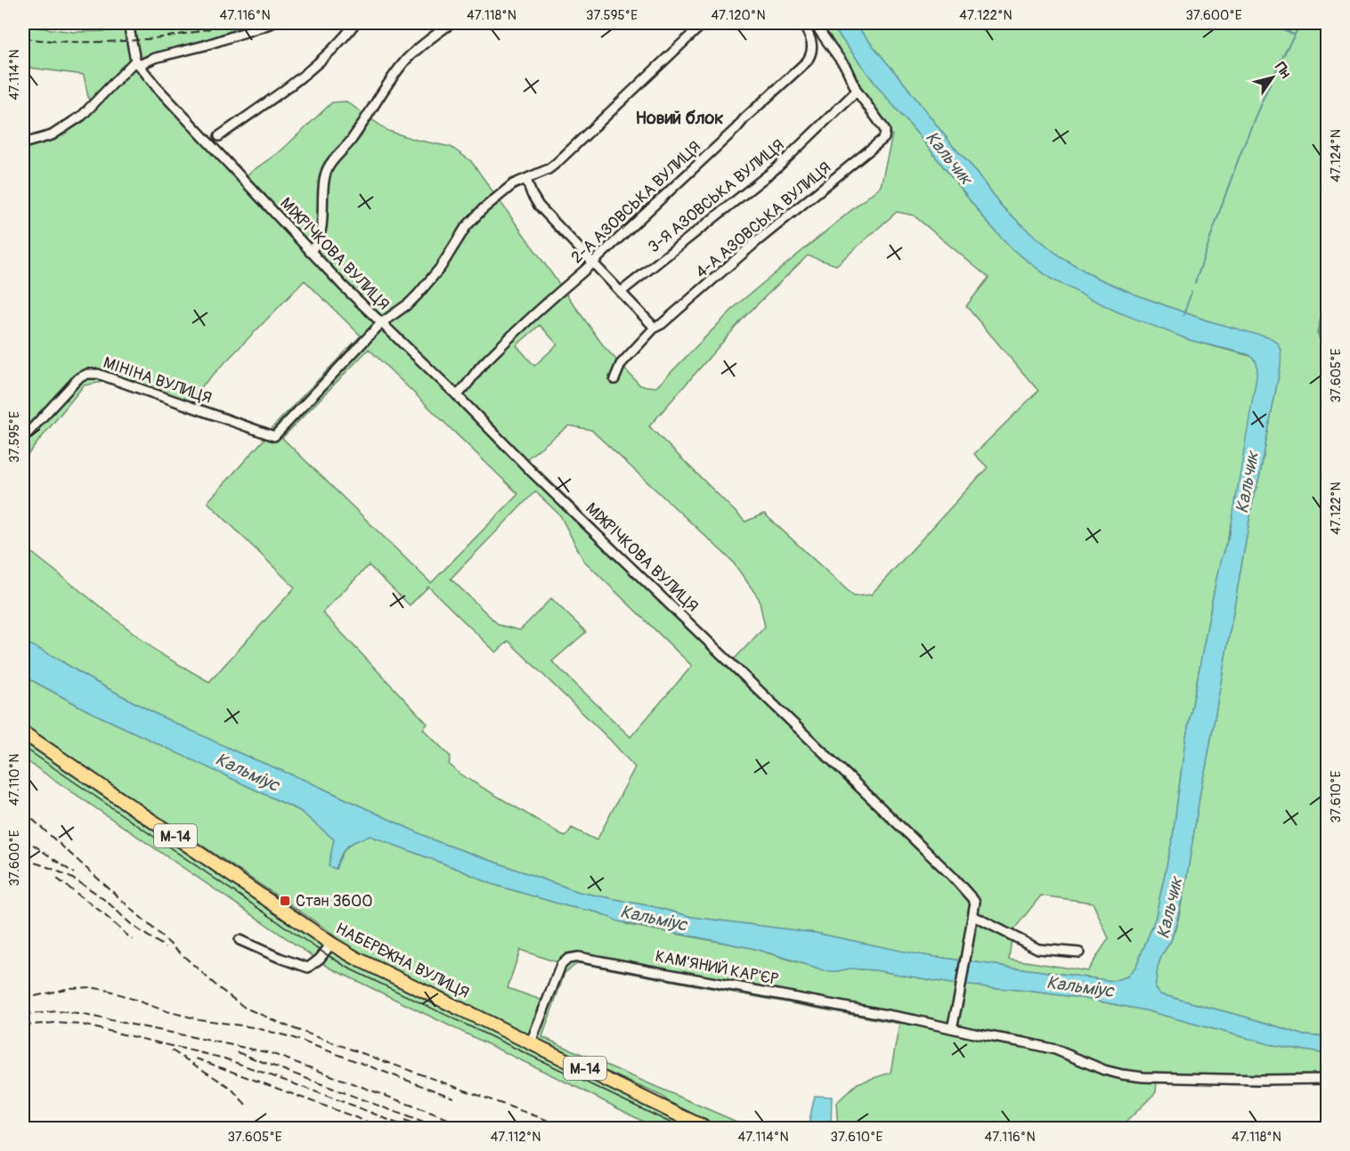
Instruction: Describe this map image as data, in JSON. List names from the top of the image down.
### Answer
{
  "streets": {
    "highway": ["М-14", "НАБЕРЕЖНА ВУЛИЦЯ"],
    "street": [
      "3-Я АЗОВСЬКА ВУЛИЦЯ",
      "2-А АЗОВСЬКА ВУЛИЦЯ",
      "4-А АЗОВСЬКА ВУЛИЦЯ",
      "МІЖРІЧКОВА ВУЛИЦЯ",
      "МІНІНА ВУЛИЦЯ",
      "КАМ'ЯНИЙ КАР'ЄР"
    ]
  },
  "crossings": [
    ["3-Я АЗОВСЬКА ВУЛИЦЯ", "4-А АЗОВСЬКА ВУЛИЦЯ"],
    ["2-А АЗОВСЬКА ВУЛИЦЯ", "МІЖРІЧКОВА ВУЛИЦЯ"],
    ["МІЖРІЧКОВА ВУЛИЦЯ", "МІНІНА ВУЛИЦЯ"],
    ["НАБЕРЕЖНА ВУЛИЦЯ", "КАМ'ЯНИЙ КАР'ЄР"]
  ],
  "districts": ["Новий блок"],
  "water": ["Кальчик", "Кальміус"],
  "places": {
    "transit": ["Стан 3600"]
  },
  "north": "top right",
  "coordinates": [
    "47.116°N",
    "47.118°N",
    "37.595°E",
    "47.120°N",
    "47.122°N",
    "37.600°E",
    "47.114°N",
    "47.124°N",
    "37.605°E",
    "47.110°N",
    "37.610°E",
    "47.112°N"
  ]
}
